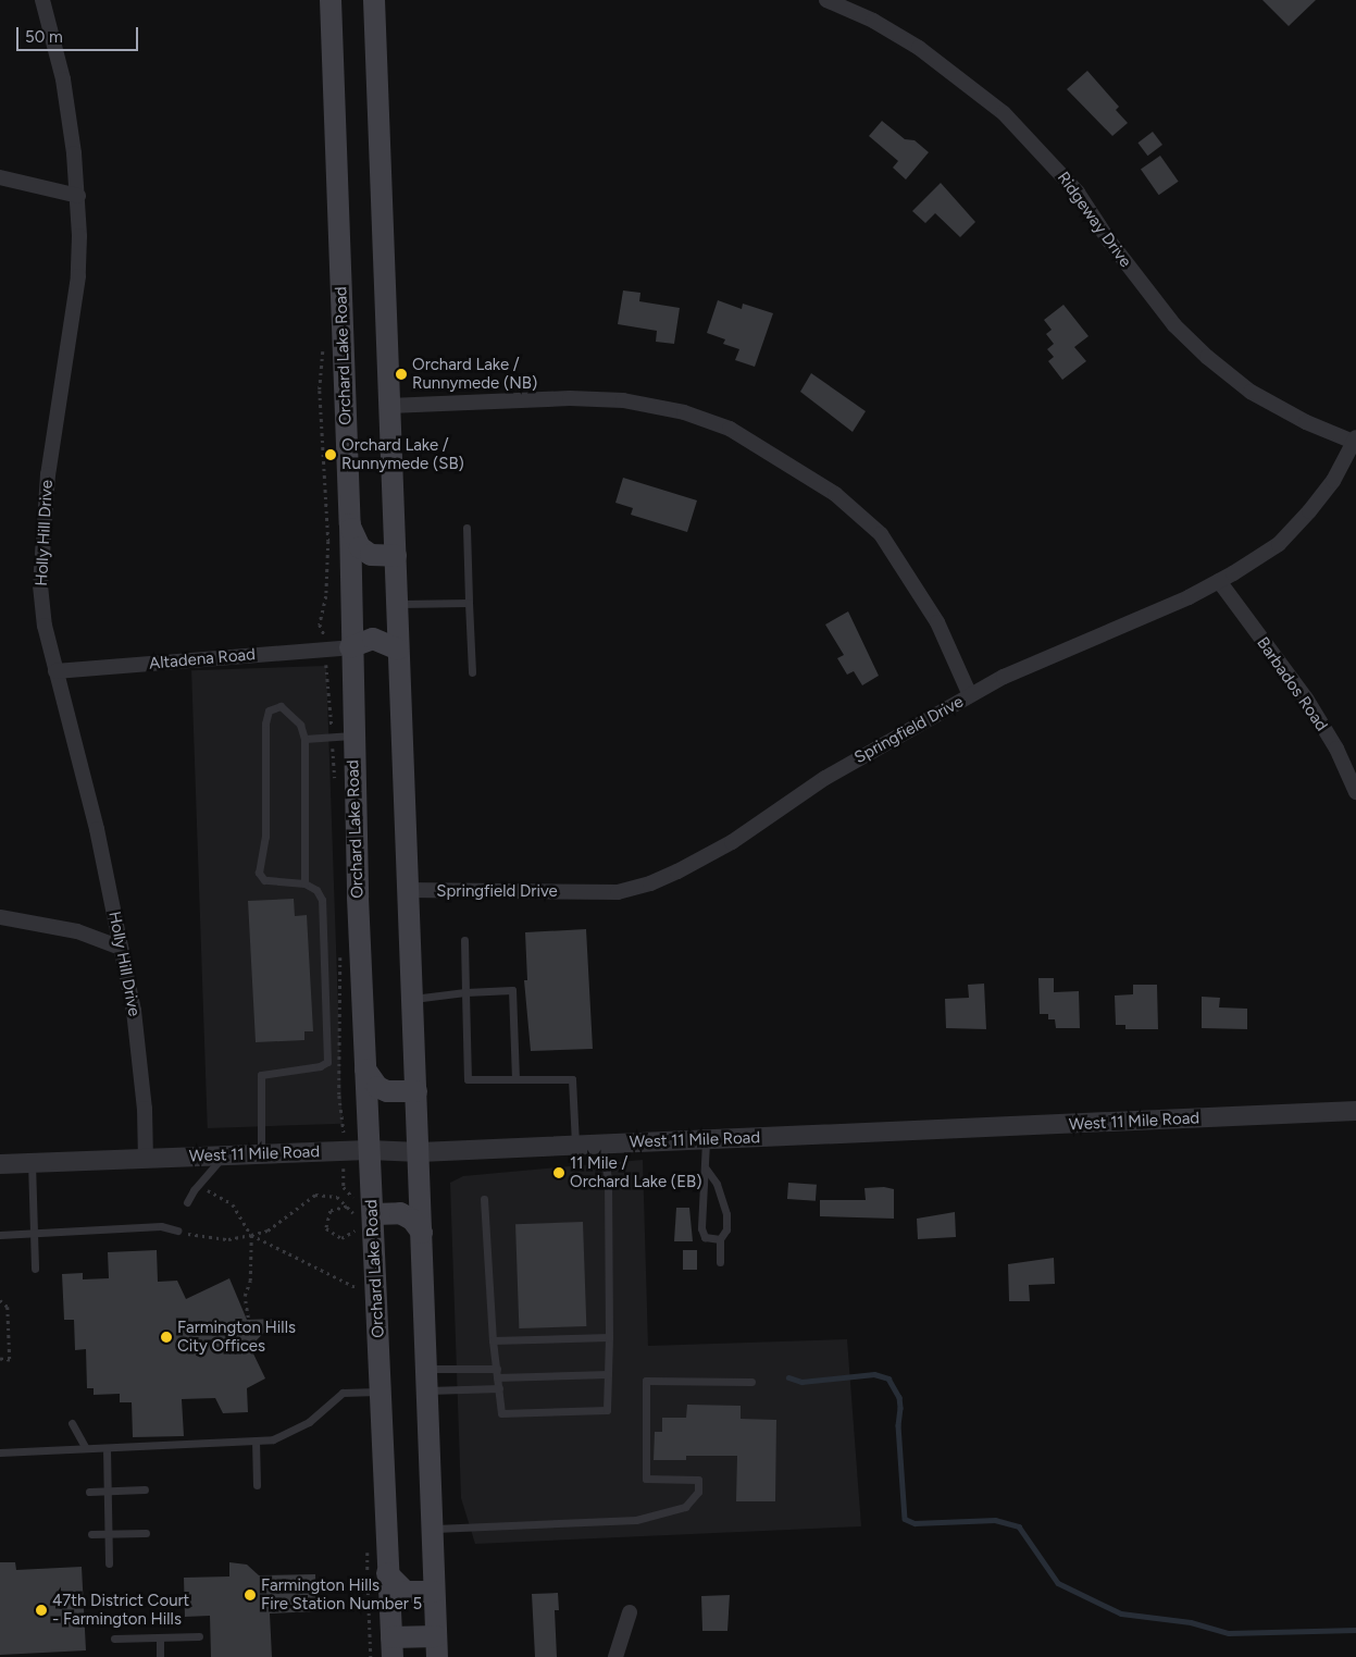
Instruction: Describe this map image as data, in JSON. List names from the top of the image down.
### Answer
{
  "streets": {
    "main road": ["Orchard Lake Road"],
    "street": [
      "Ridgeway Drive",
      "Holly Hill Drive",
      "Altadena Road",
      "Barbados Road",
      "Springfield Drive",
      "West 11 Mile Road"
    ]
  },
  "crossings": [
    ["Ridgeway Drive", "Springfield Drive"],
    ["Orchard Lake Road", "Altadena Road"],
    ["Orchard Lake Road", "West 11 Mile Road"],
    ["Holly Hill Drive", "Altadena Road"],
    ["Holly Hill Drive", "West 11 Mile Road"],
    ["Barbados Road", "Springfield Drive"]
  ],
  "places": [
    "Orchard Lake / Runnymede (NB)",
    "Orchard Lake / Runnymede (SB)",
    "11 Mile / Orchard Lake (EB)",
    "Farmington Hills City Offices",
    "Farmington Hills Fire Station Number 5",
    "47th District Court - Farmington Hills"
  ],
  "scale_bar": "50 m"
}
